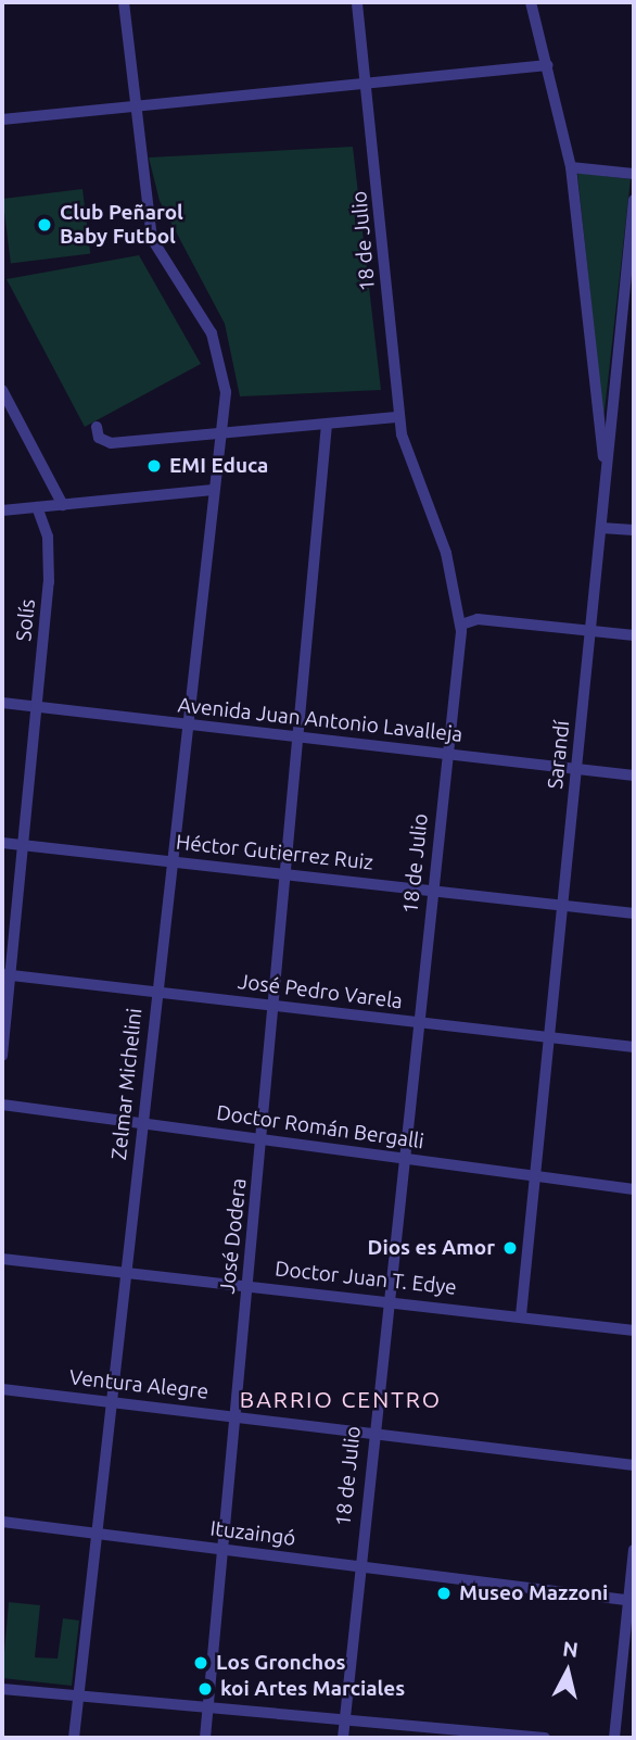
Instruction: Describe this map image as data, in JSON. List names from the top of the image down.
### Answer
{
  "streets": {
    "street": [
      "18 de Julio",
      "Solís",
      "Avenida Juan Antonio Lavalleja",
      "Sarandí",
      "Héctor Gutierrez Ruiz",
      "José Pedro Varela",
      "Zelmar Michelini",
      "Doctor Román Bergalli",
      "José Dodera",
      "Doctor Juan T. Edye",
      "Ventura Alegre",
      "Ituzaingó"
    ]
  },
  "crossings": [
    ["18 de Julio", "Avenida Juan Antonio Lavalleja"],
    ["18 de Julio", "Héctor Gutierrez Ruiz"],
    ["18 de Julio", "José Pedro Varela"],
    ["18 de Julio", "Doctor Román Bergalli"],
    ["18 de Julio", "Doctor Juan T. Edye"],
    ["18 de Julio", "Ventura Alegre"],
    ["18 de Julio", "Ituzaingó"],
    ["Solís", "Avenida Juan Antonio Lavalleja"],
    ["Solís", "Héctor Gutierrez Ruiz"],
    ["Solís", "José Pedro Varela"],
    ["Avenida Juan Antonio Lavalleja", "Sarandí"],
    ["Avenida Juan Antonio Lavalleja", "Zelmar Michelini"],
    ["Avenida Juan Antonio Lavalleja", "José Dodera"],
    ["Sarandí", "Héctor Gutierrez Ruiz"],
    ["Sarandí", "José Pedro Varela"],
    ["Sarandí", "Doctor Román Bergalli"],
    ["Sarandí", "Doctor Juan T. Edye"],
    ["Héctor Gutierrez Ruiz", "Zelmar Michelini"],
    ["Héctor Gutierrez Ruiz", "José Dodera"],
    ["José Pedro Varela", "Zelmar Michelini"],
    ["José Pedro Varela", "José Dodera"],
    ["Zelmar Michelini", "Doctor Román Bergalli"],
    ["Zelmar Michelini", "Doctor Juan T. Edye"],
    ["Zelmar Michelini", "Ventura Alegre"],
    ["Zelmar Michelini", "Ituzaingó"],
    ["Doctor Román Bergalli", "José Dodera"],
    ["José Dodera", "Doctor Juan T. Edye"],
    ["José Dodera", "Ventura Alegre"],
    ["José Dodera", "Ituzaingó"]
  ],
  "districts": ["BARRIO CENTRO"],
  "places": [
    "Club Peñarol Baby Futbol",
    "EMI Educa",
    "Dios es Amor",
    "Museo Mazzoni",
    "Los Gronchos",
    "koi Artes Marciales"
  ],
  "north": "top"
}
